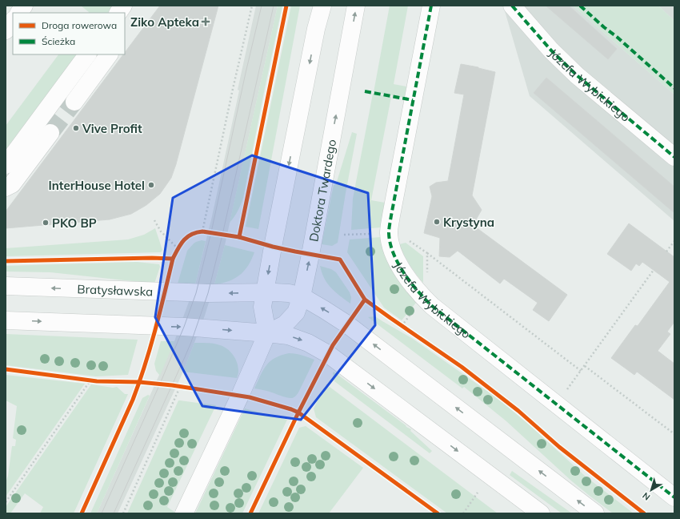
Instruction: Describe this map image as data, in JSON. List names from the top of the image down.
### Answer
{
  "streets": {
    "street": ["Józefa Wybickiego", "Doktora Twardego", "Bratysławska"]
  },
  "crossings": [
    ["Doktora Twardego", "Bratysławska"]
  ],
  "places": {
    "health": ["Ziko Apteka"],
    "other": [
      "Vive Profit",
      "InterHouse Hotel",
      "Krystyna",
      "PKO BP"
    ]
  },
  "legend": ["Droga rowerowa", "Ścieżka"],
  "north": "bottom left"
}
